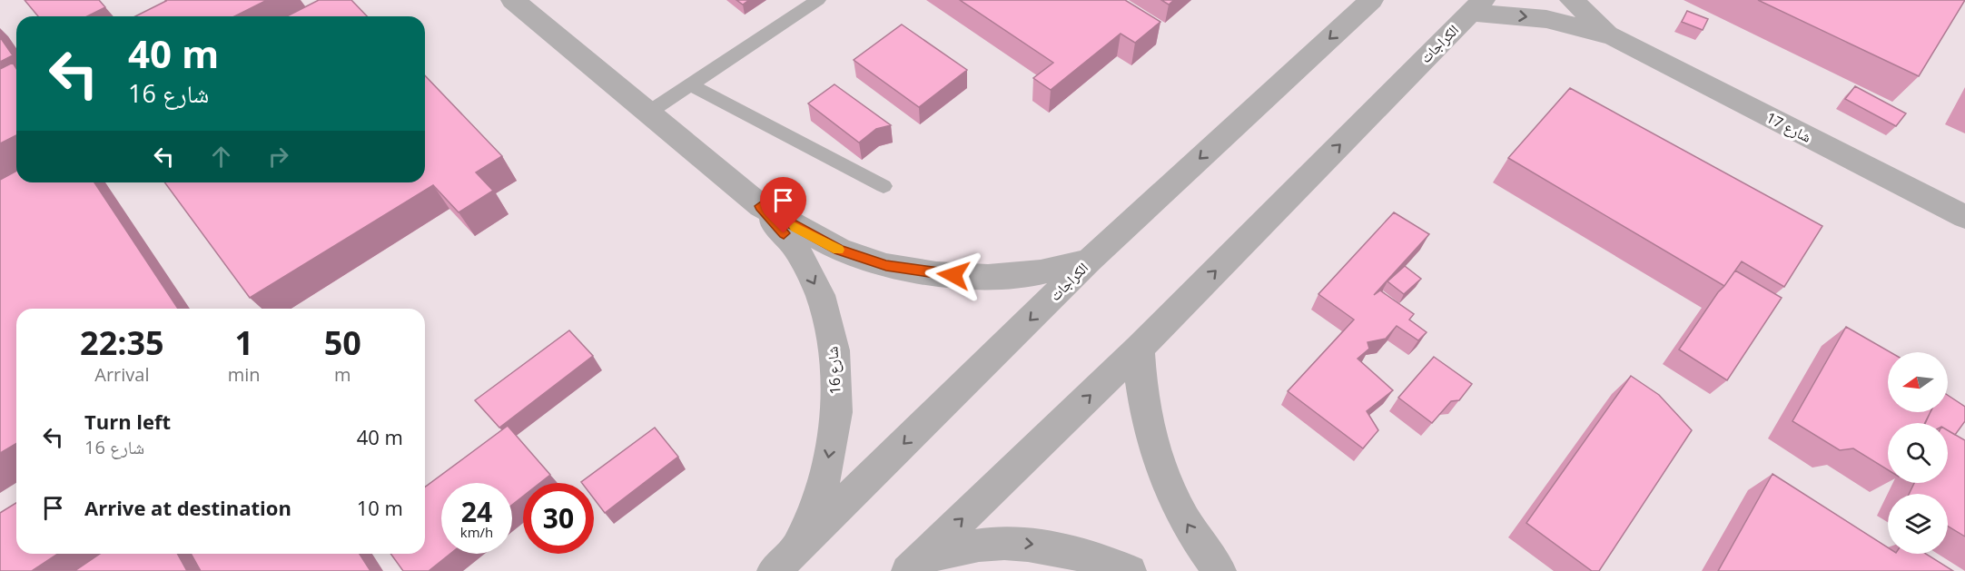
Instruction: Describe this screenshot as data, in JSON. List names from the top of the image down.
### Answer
{
  "streets": {
    "street": ["الكراجات", "شارع 17", "شارع 16"]
  },
  "crossings": [
    ["الكراجات", "شارع 17"],
    ["الكراجات", "شارع 16"]
  ],
  "north": "left",
  "page": {
    "turn": ["40 m", "شارع 16"],
    "eta": [
      "22:35",
      "Arrival",
      "1",
      "min",
      "50",
      "m"
    ],
    "list": [
      {
        "name": "Turn left",
        "note": "شارع 16",
        "value": "40 m"
      },
      {
        "name": "Arrive at destination",
        "value": "10 m"
      }
    ],
    "speed": "24 km/h",
    "limit": "30"
  }
}
